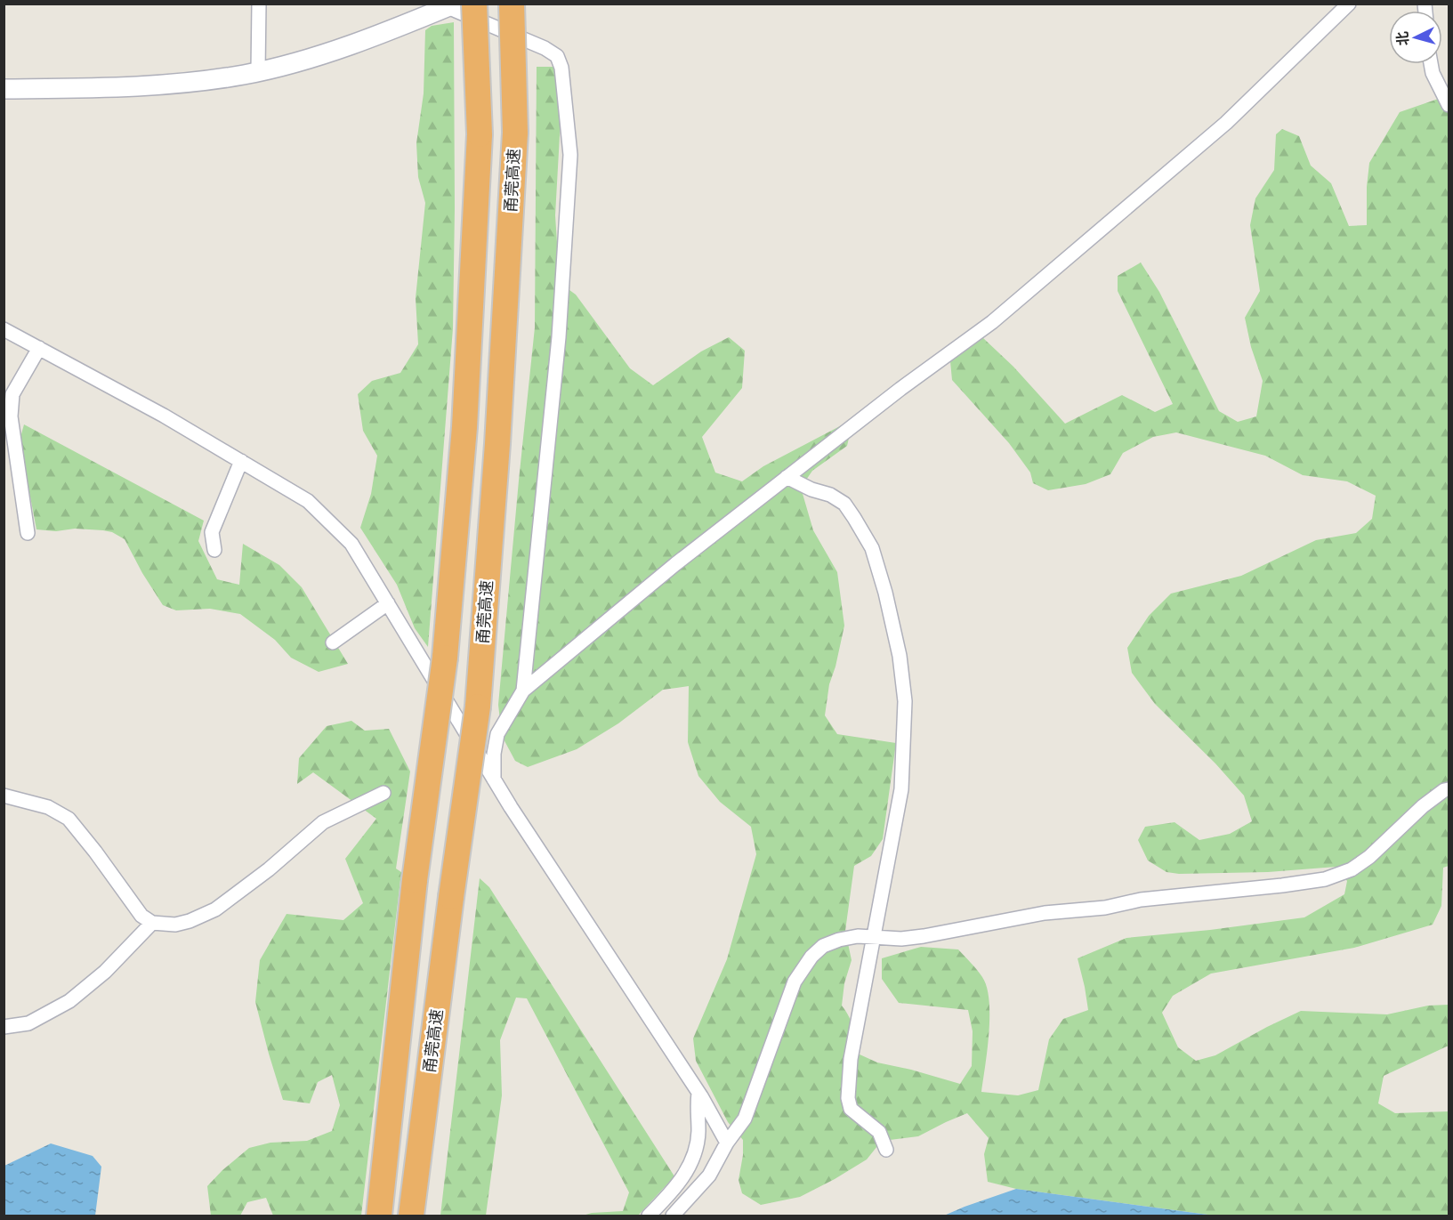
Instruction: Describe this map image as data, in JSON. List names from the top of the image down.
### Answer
{
  "streets": {
    "highway": ["甬莞高速"]
  },
  "north": "left"
}
